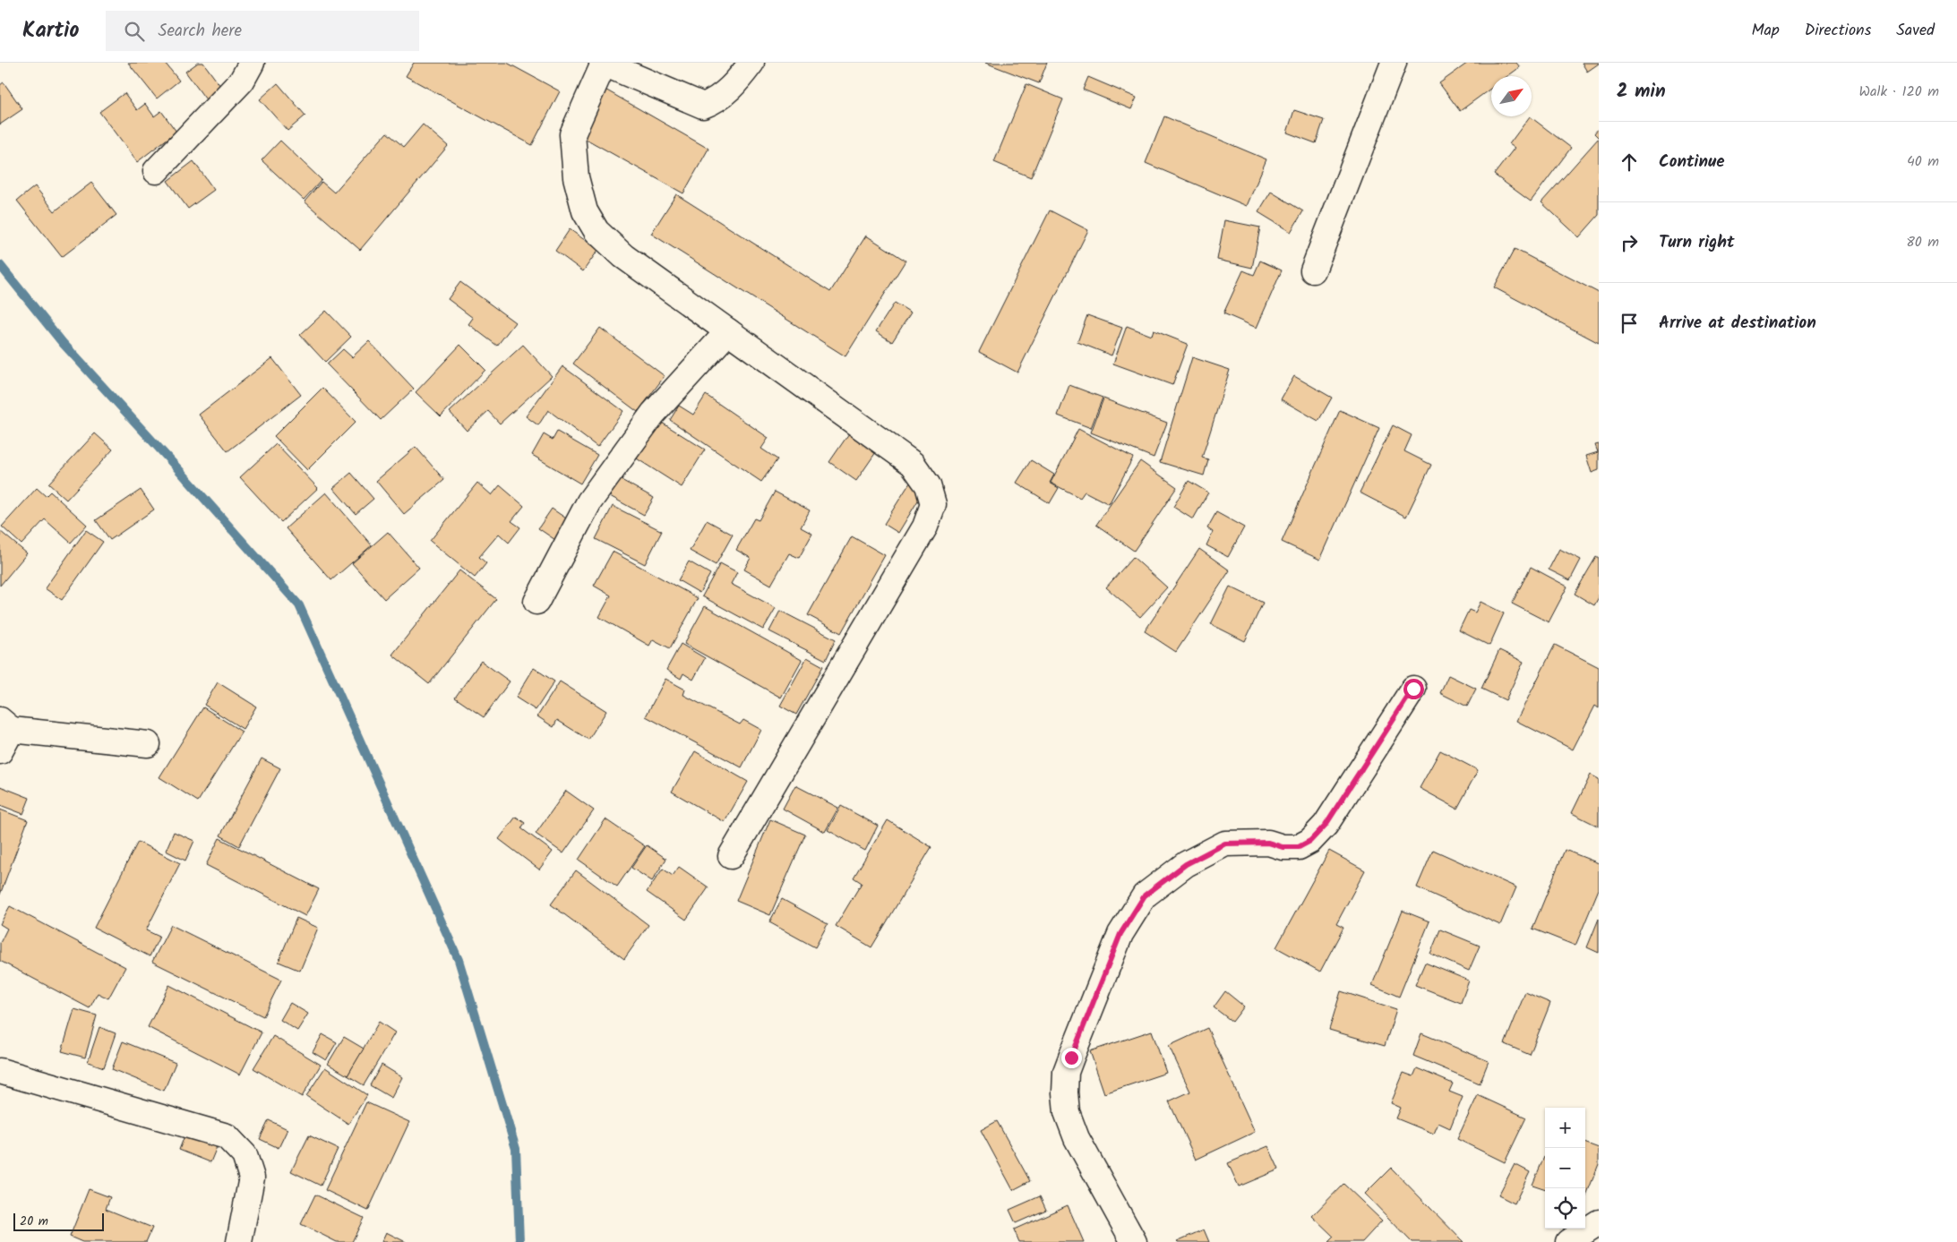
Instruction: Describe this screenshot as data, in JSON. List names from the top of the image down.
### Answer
{
  "scale_bar": "20 m",
  "north": "top right",
  "page": {
    "header": "Kartio",
    "search": "Search here",
    "nav": ["Map", "Directions", "Saved"],
    "heading": ["2 min", "Walk · 120 m"],
    "list": [
      ["Continue", "40 m"],
      ["Turn right", "80 m"],
      "Arrive at destination"
    ],
    "map_buttons": ["+", "−"],
    "scale": "20 m"
  }
}
